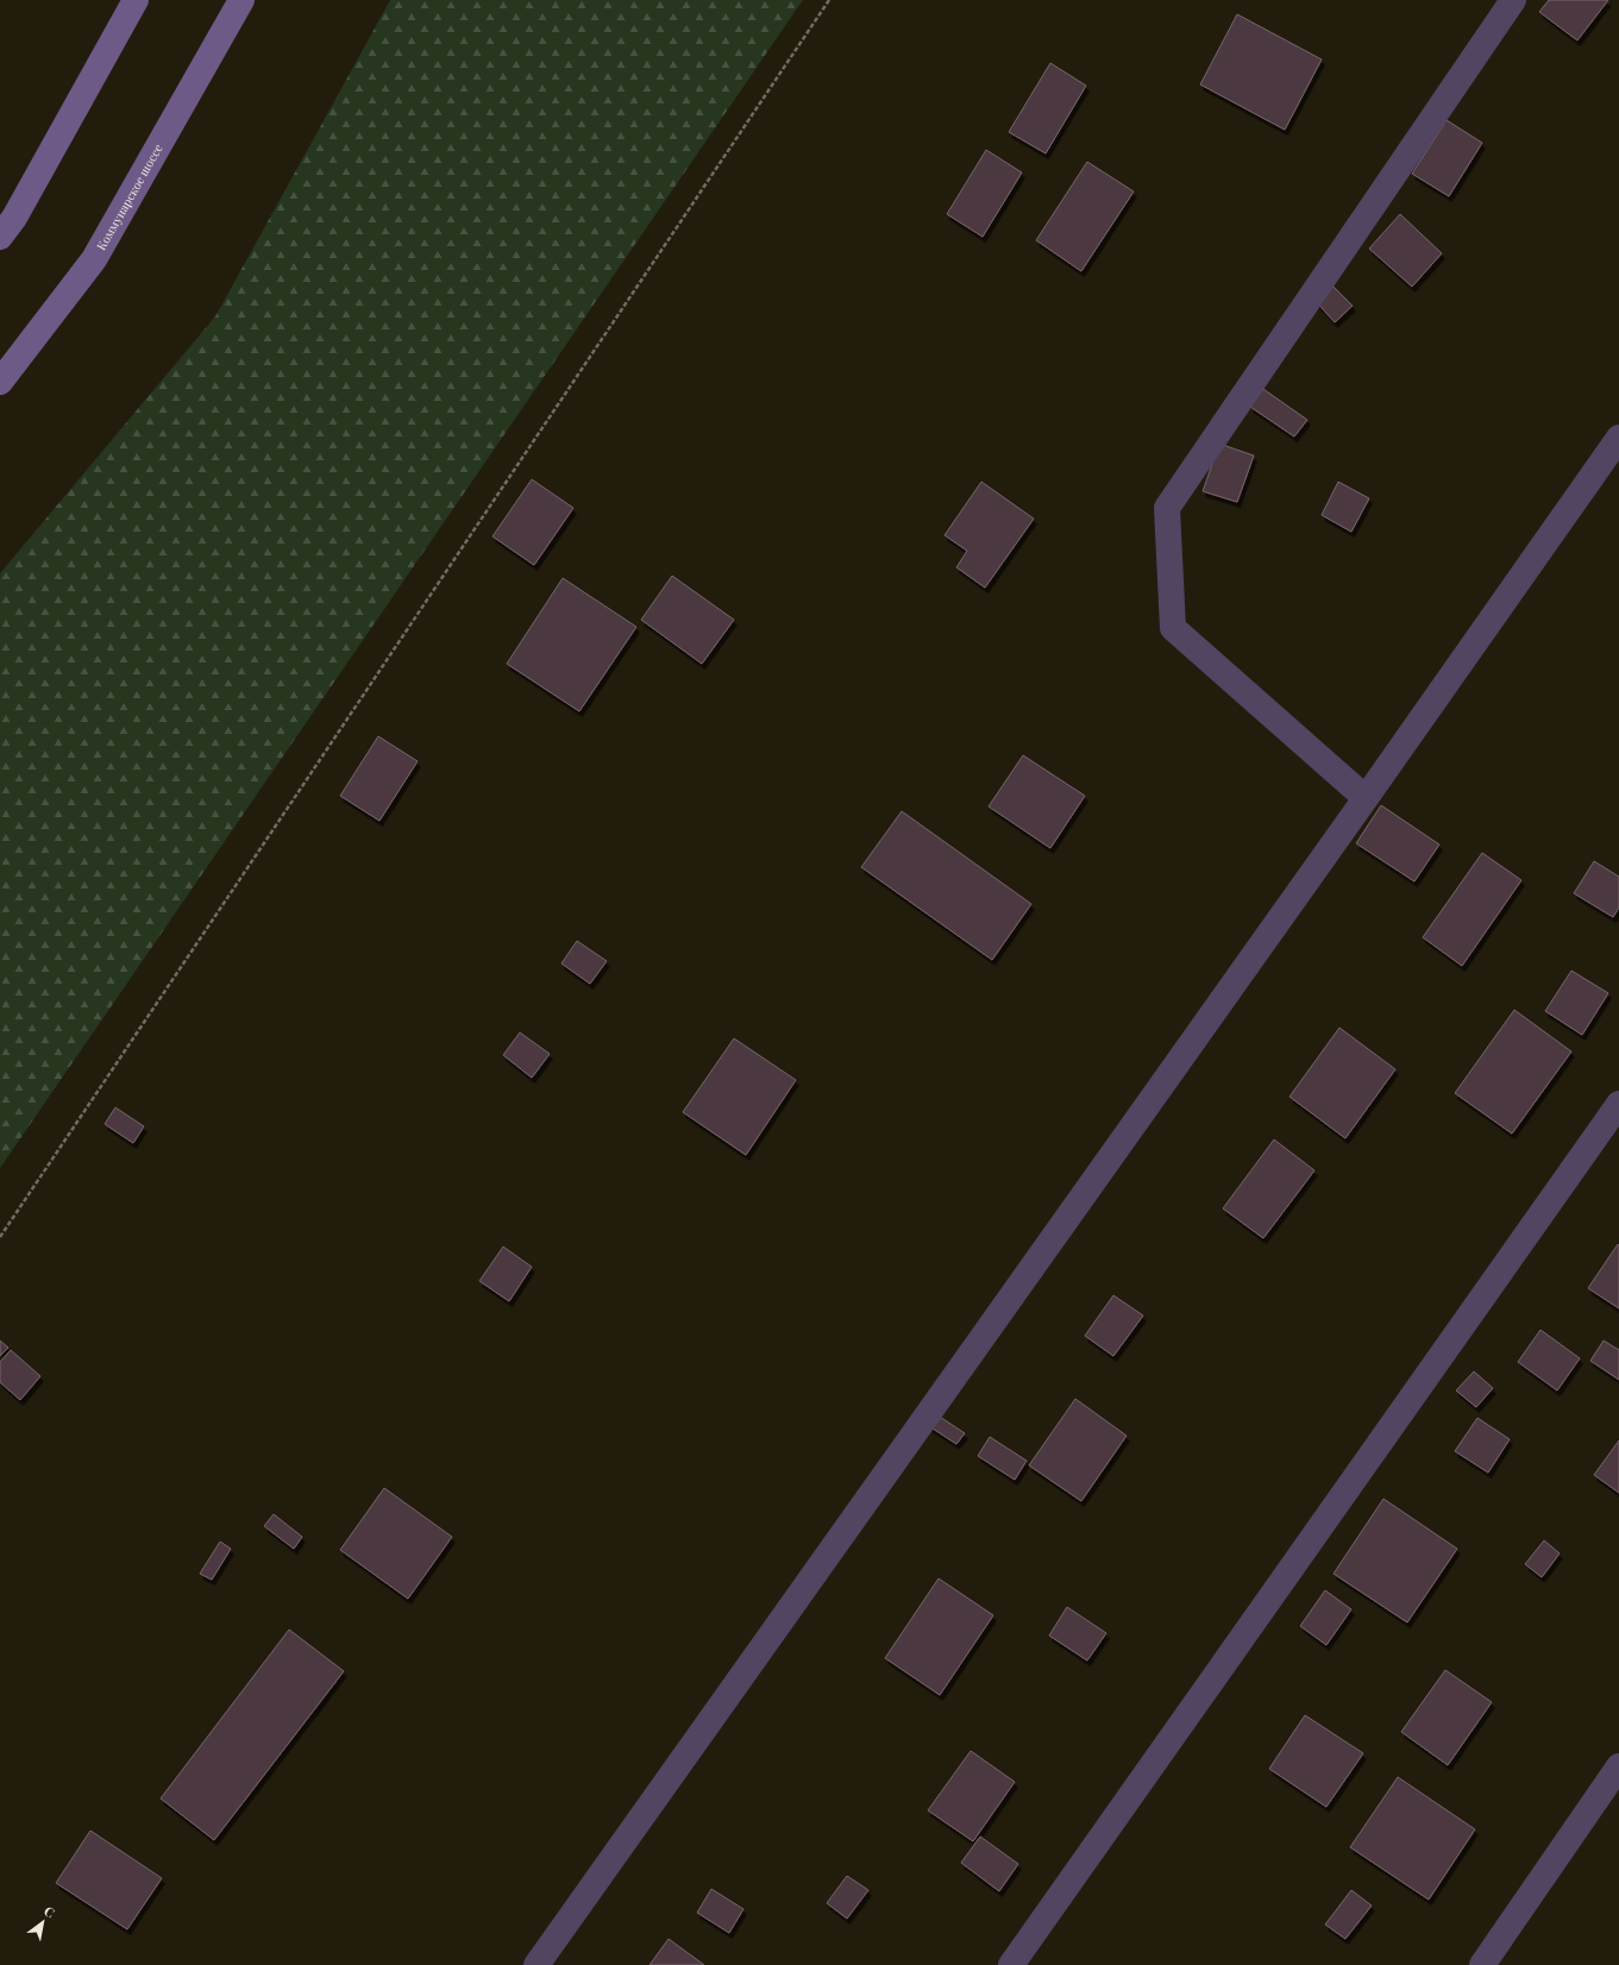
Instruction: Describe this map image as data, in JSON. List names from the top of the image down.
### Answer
{
  "streets": {
    "main road": ["Коммунарское шоссе"]
  },
  "north": "top right"
}
